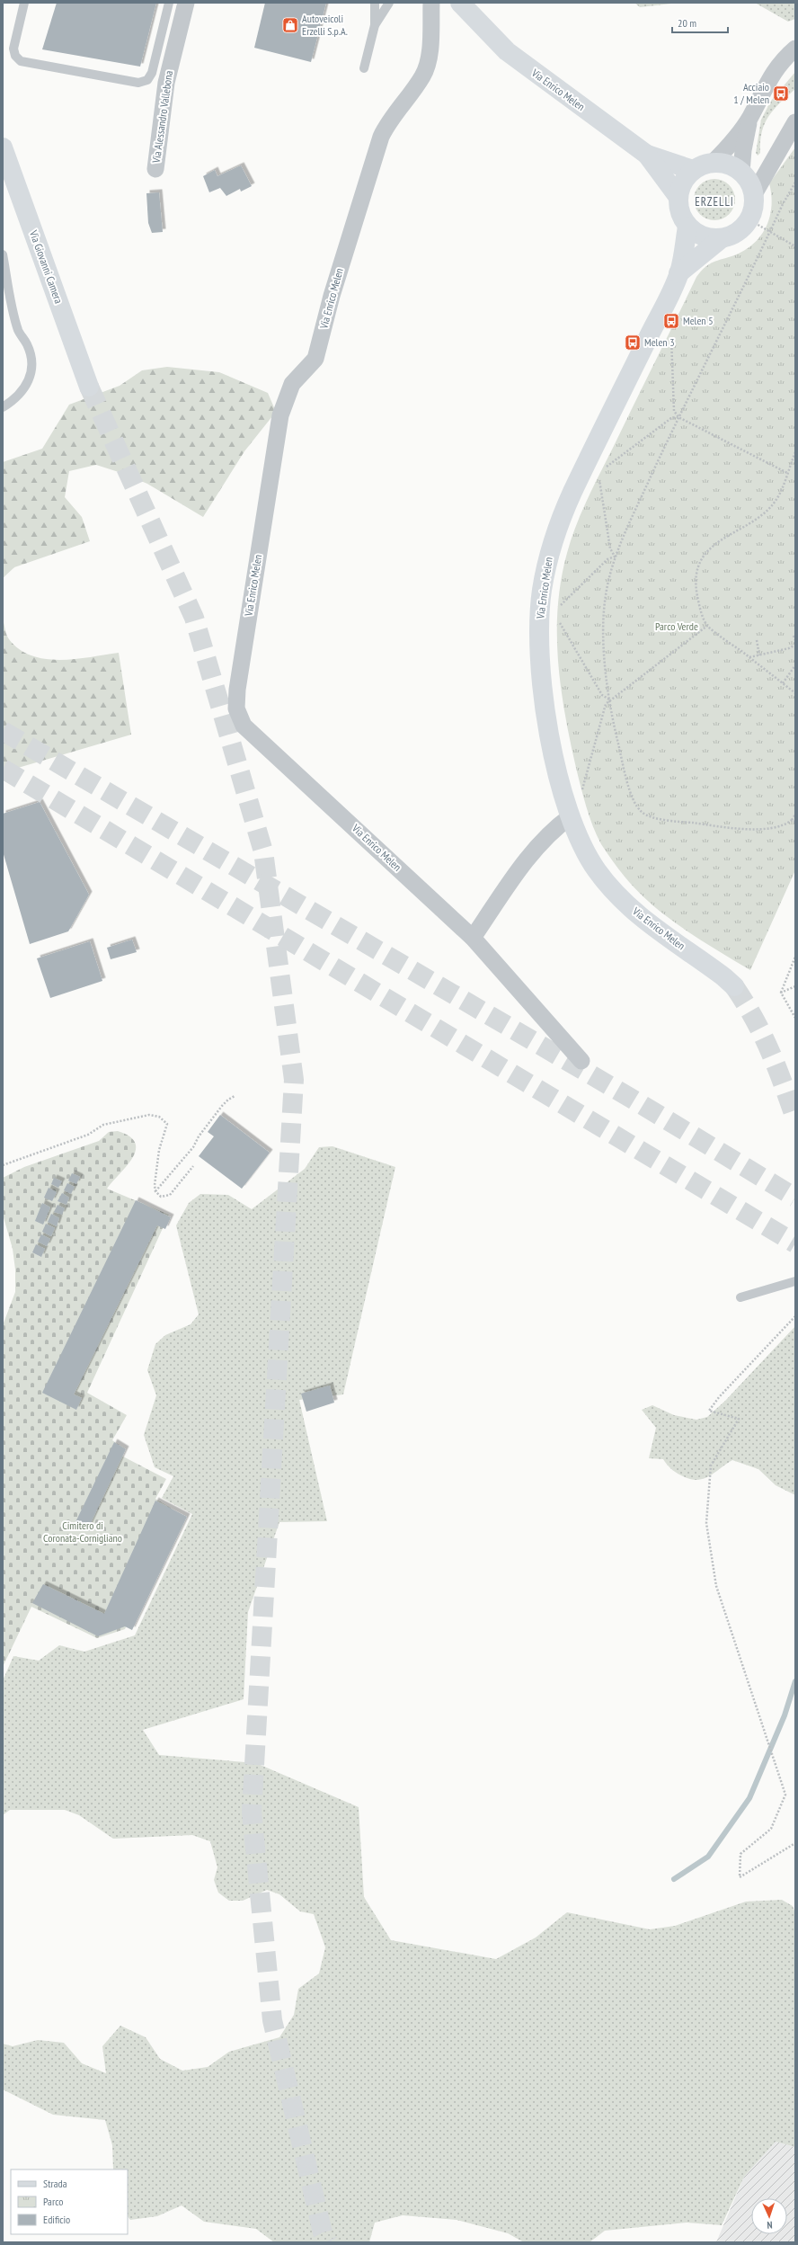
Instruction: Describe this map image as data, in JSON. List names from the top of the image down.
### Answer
{
  "streets": {
    "street": ["Via Enrico Melen", "Via Alessandro Vallebona", "Via Giovanni Camera"]
  },
  "districts": ["ERZELLI"],
  "parks": ["Parco Verde", "Cimitero di Coronata-Cornigliano"],
  "places": {
    "shop": ["Autoveicoli Erzelli S.p.A."],
    "bus stop": ["Acciaio 1 / Melen", "Melen 5", "Melen 3"]
  },
  "legend": ["Strada", "Parco", "Edificio"],
  "scale_bar": "20 m",
  "north": "bottom"
}
